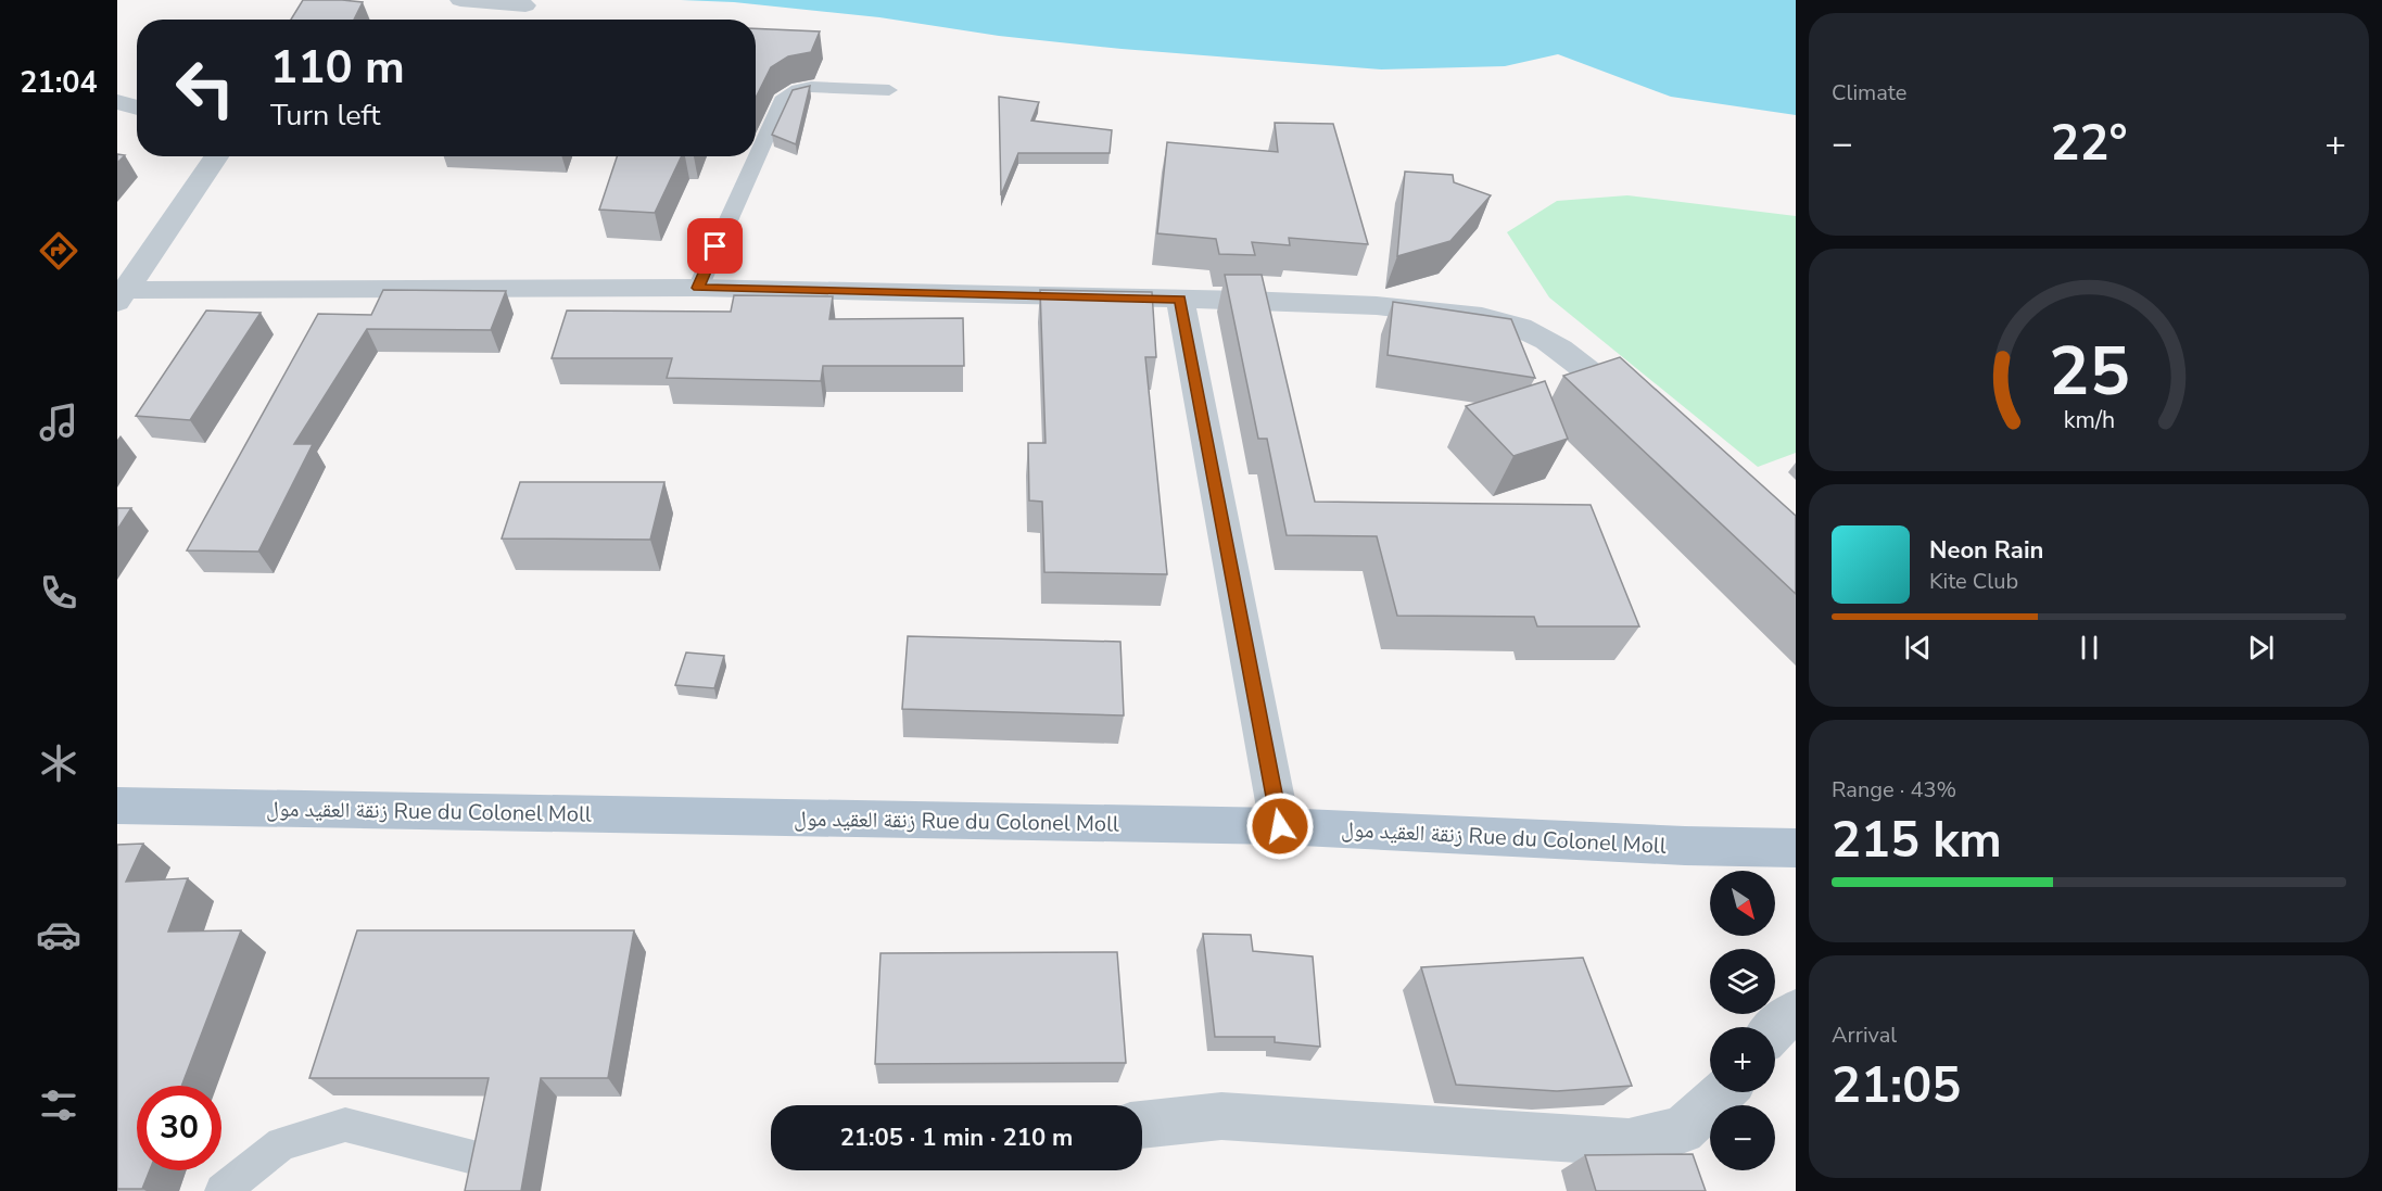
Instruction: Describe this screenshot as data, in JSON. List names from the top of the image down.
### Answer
{
  "streets": {
    "main road": ["زنقة العقيد مول Rue du Colonel Moll"]
  },
  "north": "bottom right",
  "page": {
    "tabs": "21:04",
    "tile": [
      "Climate",
      ["Range · 43%", "215 km"],
      ["Arrival", "21:05"]
    ],
    "turn": ["110 m", "Turn left"],
    "heat": ["−", "22°", "+"],
    "song": ["Neon Rain", "Kite Club"],
    "map_buttons": ["+", "−"],
    "limit": "30",
    "trip": "21:05 · 1 min · 210 m",
    "gauge": ["25", "km/h"]
  }
}
